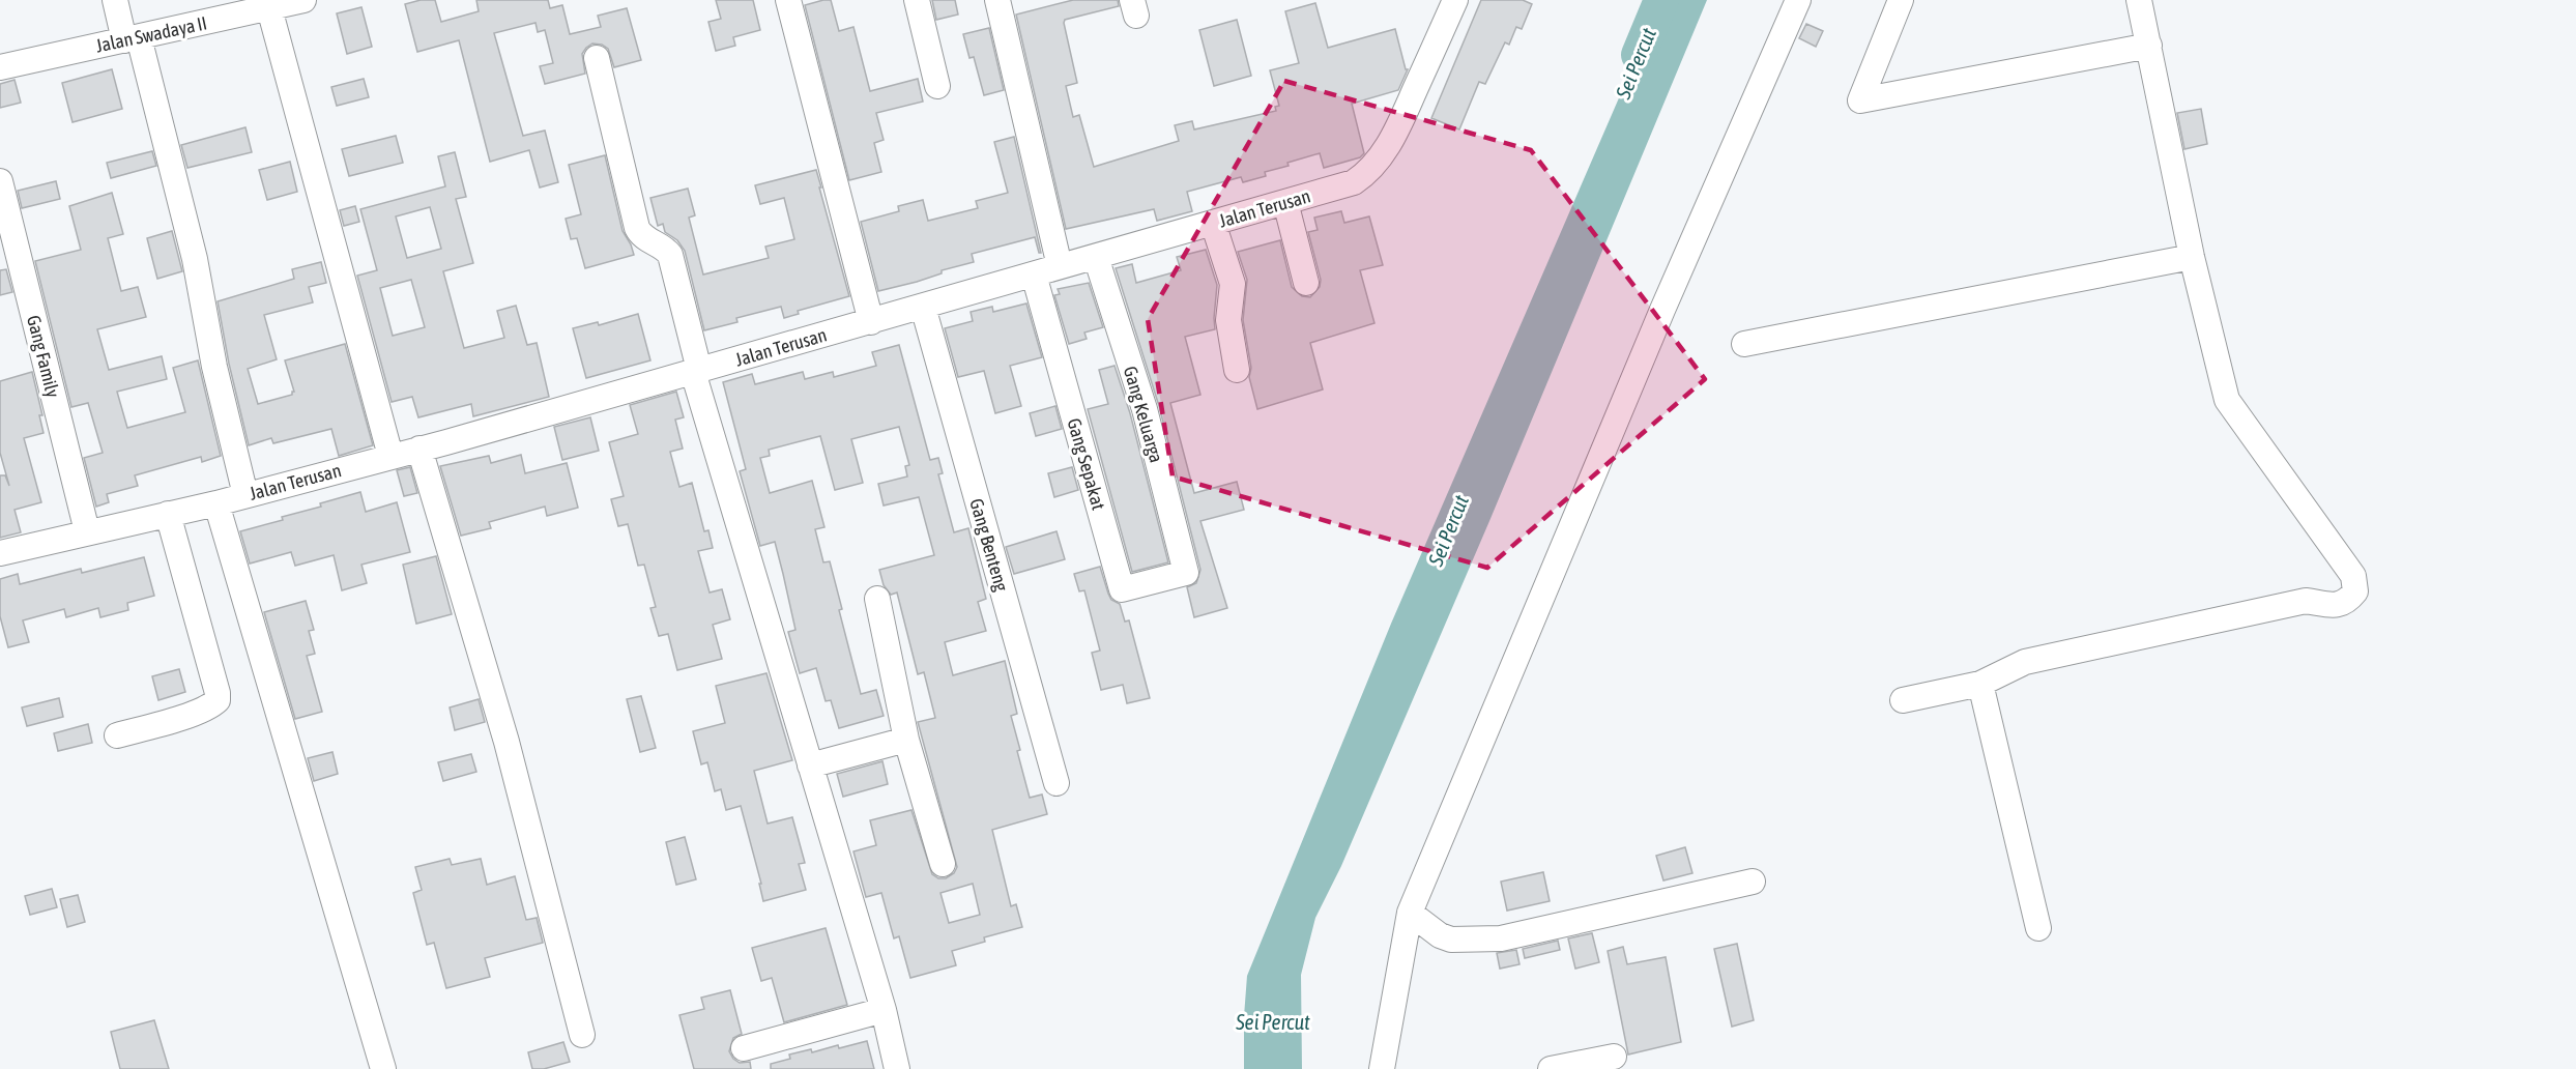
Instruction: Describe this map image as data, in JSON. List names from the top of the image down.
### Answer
{
  "streets": {
    "street": [
      "Jalan Swadaya II",
      "Jalan Terusan",
      "Gang Family",
      "Gang Keluarga",
      "Gang Sepakat",
      "Gang Benteng"
    ]
  },
  "crossings": [
    ["Jalan Terusan", "Gang Family"],
    ["Jalan Terusan", "Gang Keluarga"],
    ["Jalan Terusan", "Gang Sepakat"],
    ["Jalan Terusan", "Gang Benteng"],
    ["Gang Keluarga", "Gang Sepakat"]
  ],
  "water": ["Sei Percut"]
}
